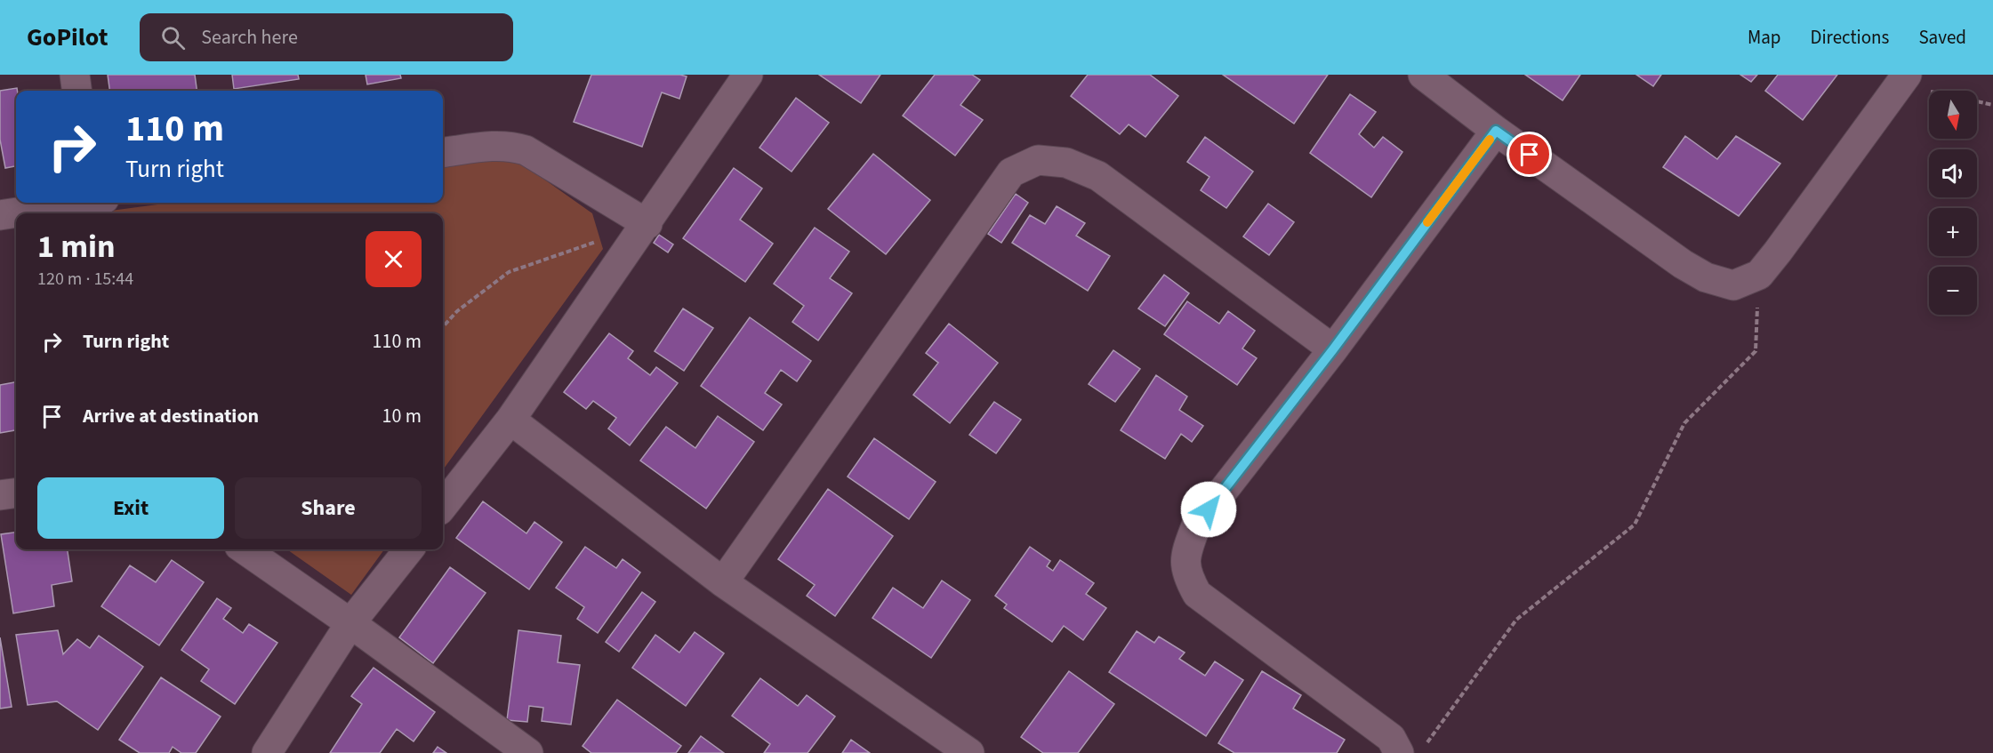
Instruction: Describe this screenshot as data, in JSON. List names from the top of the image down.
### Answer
{
  "north": "bottom",
  "page": {
    "header": "GoPilot",
    "search": "Search here",
    "nav": ["Map", "Directions", "Saved"],
    "map_buttons": ["+", "−"],
    "turn": ["110 m", "Turn right"],
    "heading": ["1 min", "120 m · 15:44"],
    "list": [
      {
        "name": "Turn right",
        "value": "110 m"
      },
      {
        "name": "Arrive at destination",
        "value": "10 m"
      }
    ],
    "buttons": ["Exit", "Share"]
  }
}
